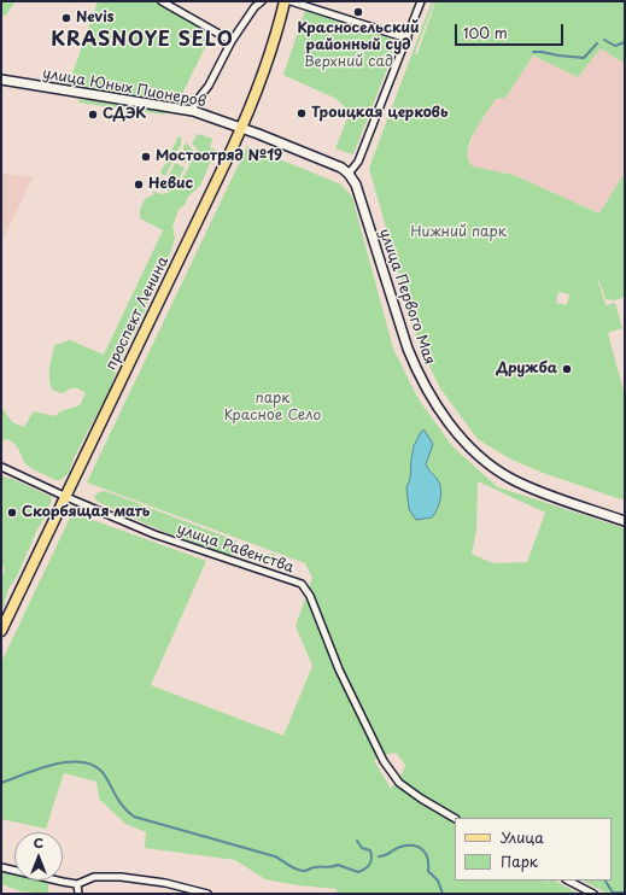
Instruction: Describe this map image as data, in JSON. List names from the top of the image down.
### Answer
{
  "streets": {
    "main road": ["улица Юных Пионеров", "улица Первого Мая", "проспект Ленина"],
    "street": ["улица Равенства"]
  },
  "crossings": [
    ["улица Юных Пионеров", "проспект Ленина"],
    ["проспект Ленина", "улица Равенства"]
  ],
  "districts": ["KRASNOYE SELO"],
  "parks": ["Верхний сад", "Нижний парк", "парк Красное Село"],
  "places": [
    "Красносельский районный суд",
    "Nevis",
    "Троицкая церковь",
    "СДЭК",
    "Мостоотряд №19",
    "Невис",
    "Дружба",
    "Скорбящая мать"
  ],
  "legend": ["Улица", "Парк"],
  "scale_bar": "100 m",
  "north": "top"
}
